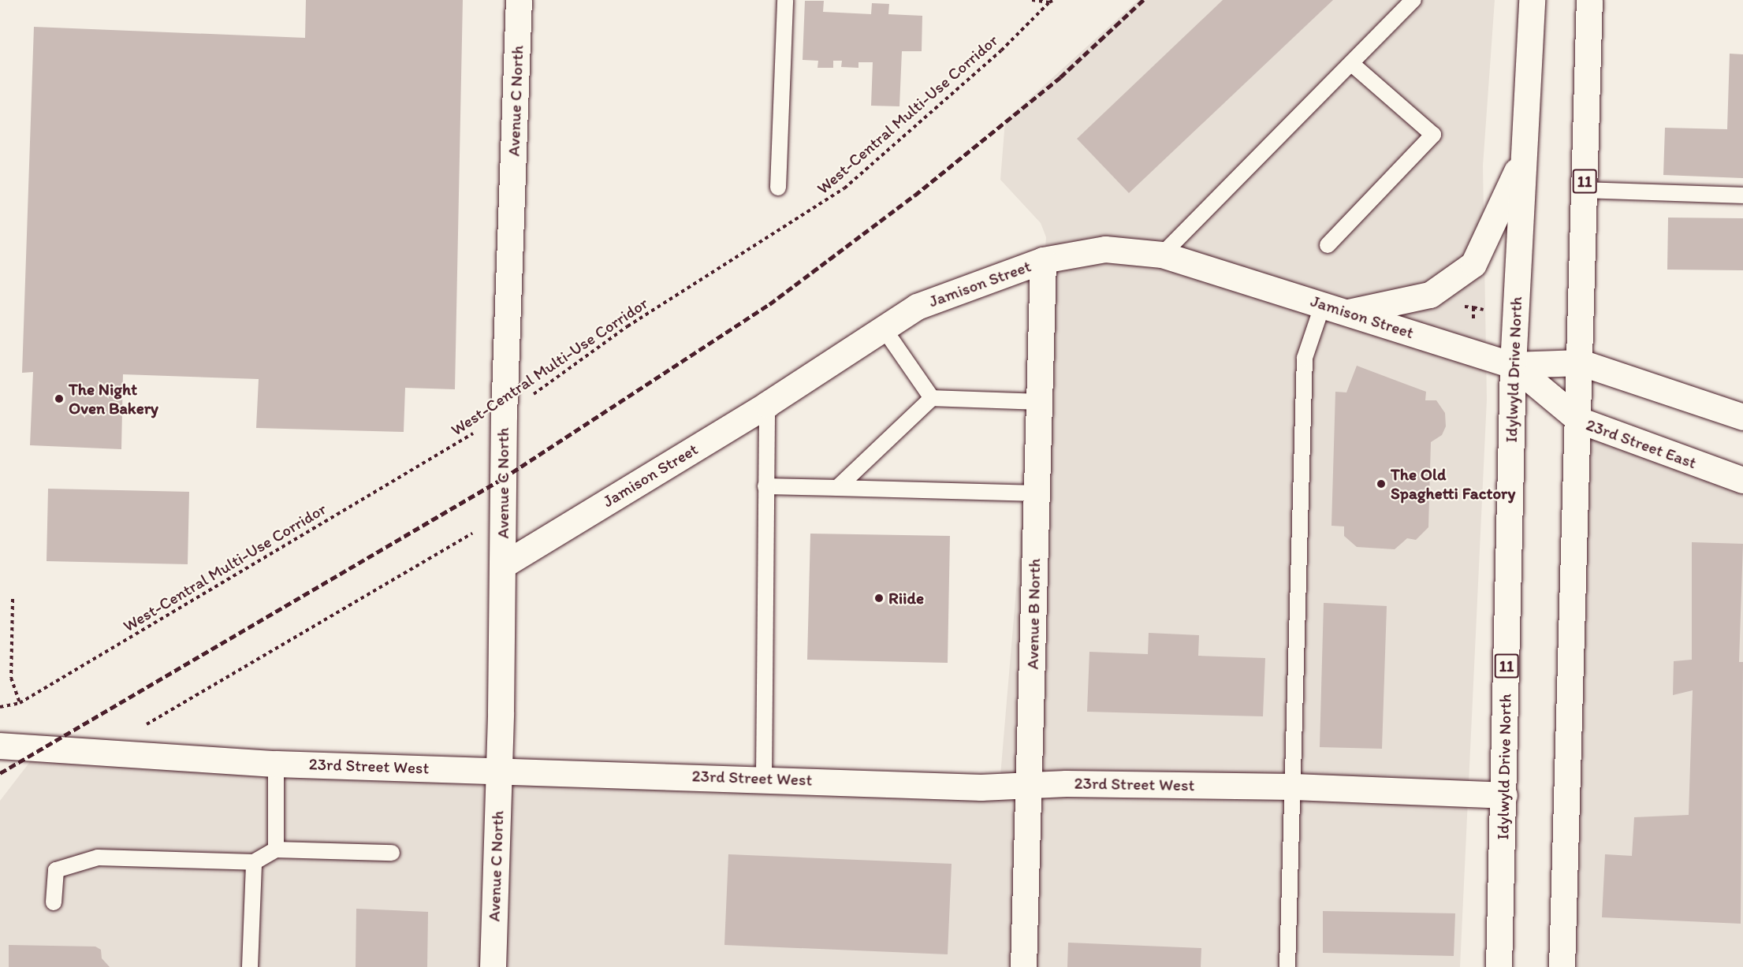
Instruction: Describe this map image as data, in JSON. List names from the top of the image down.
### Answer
{
  "streets": {
    "street": [
      "Avenue C North",
      "11",
      "Jamison Street",
      "Idylwyld Drive North",
      "23rd Street East",
      "Avenue B North",
      "23rd Street West"
    ],
    "path": ["West-Central Multi-Use Corridor"]
  },
  "crossings": [
    ["Avenue C North", "West-Central Multi-Use Corridor"],
    ["Avenue C North", "Jamison Street"],
    ["Avenue C North", "23rd Street West"],
    ["11", "23rd Street East"],
    ["Jamison Street", "Idylwyld Drive North"],
    ["Jamison Street", "23rd Street East"],
    ["Jamison Street", "Avenue B North"],
    ["Idylwyld Drive North", "23rd Street East"],
    ["Idylwyld Drive North", "23rd Street West"],
    ["Avenue B North", "23rd Street West"]
  ],
  "places": ["The Night Oven Bakery", "The Old Spaghetti Factory", "Riide"]
}
